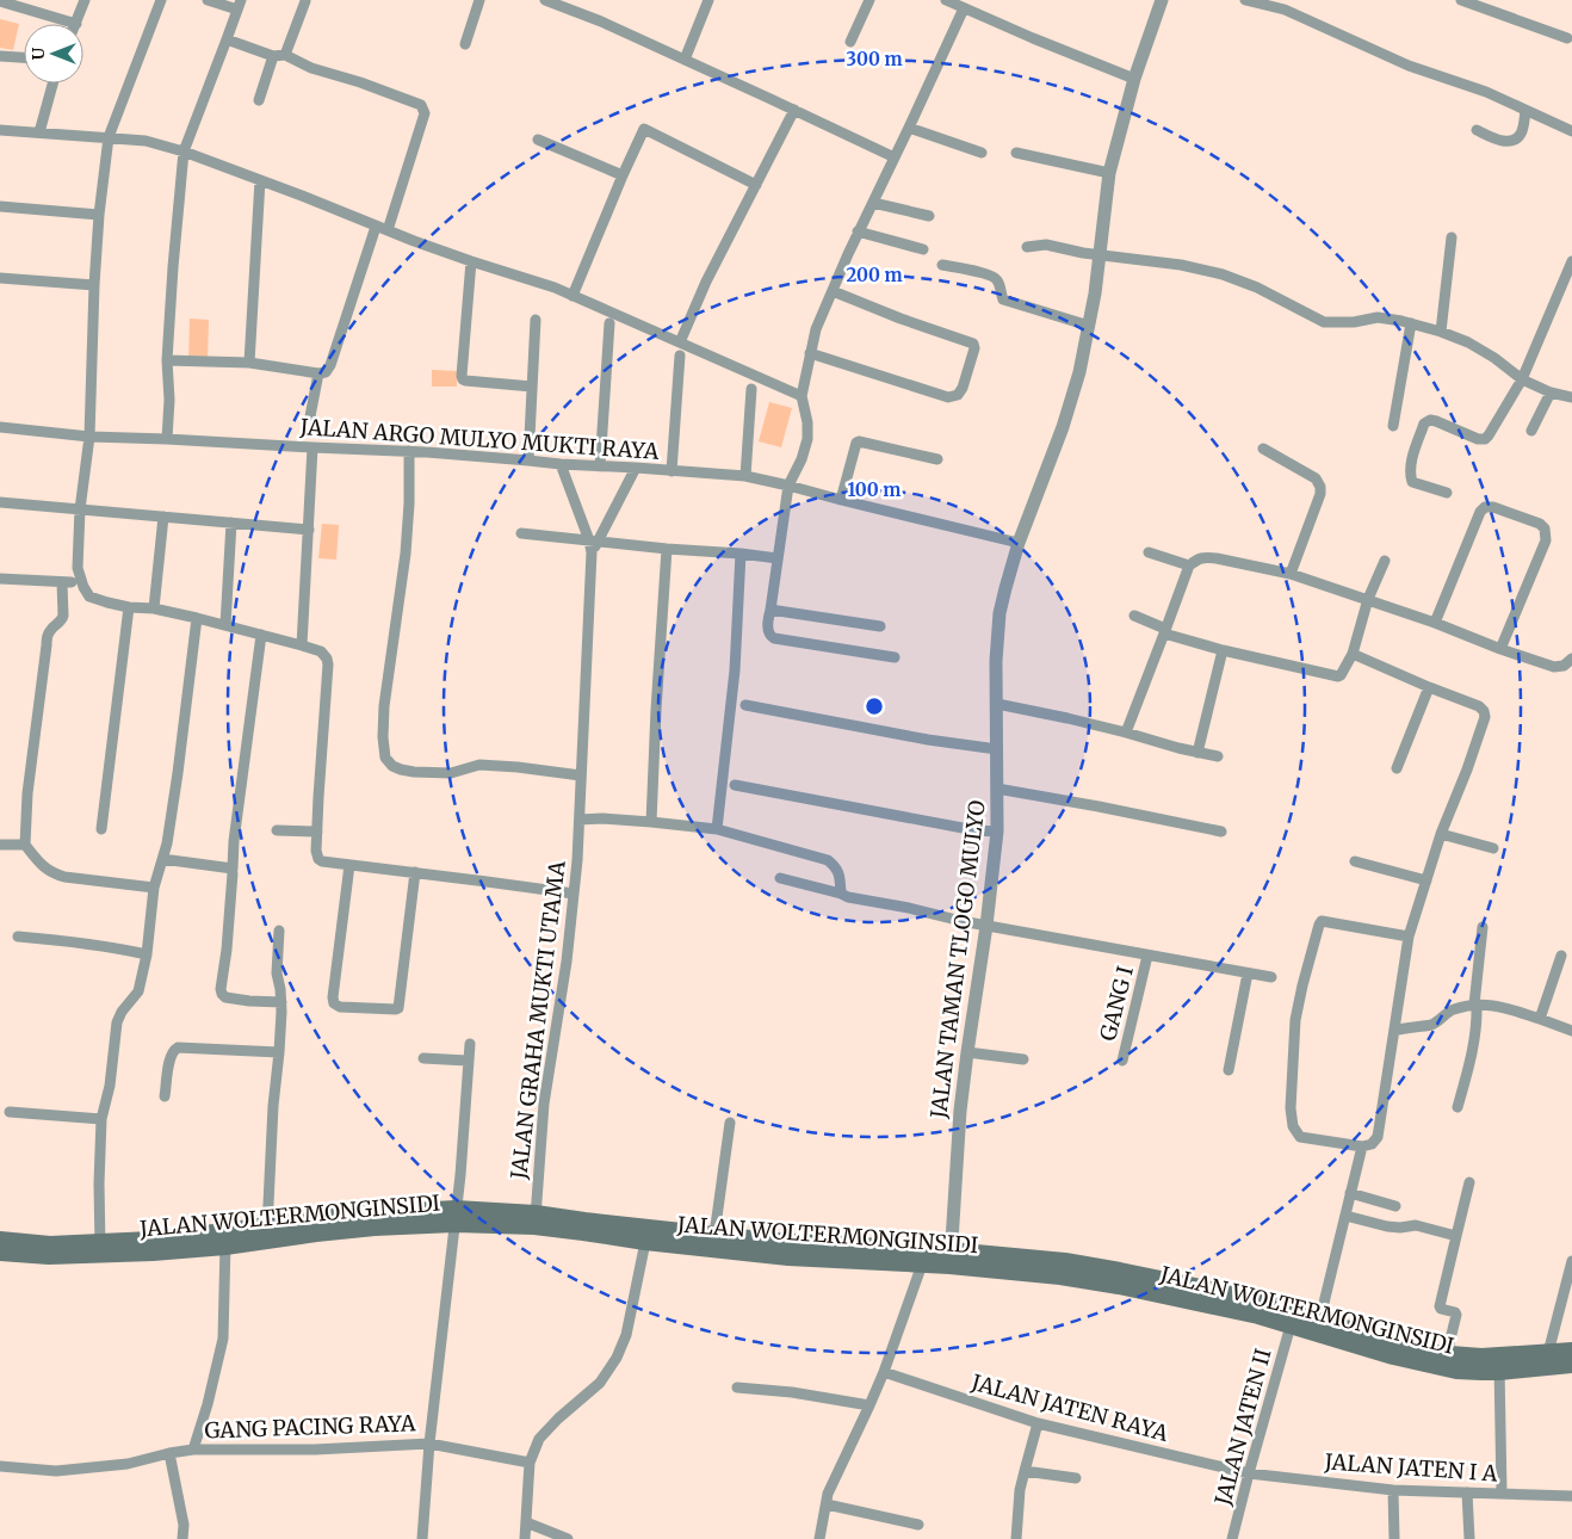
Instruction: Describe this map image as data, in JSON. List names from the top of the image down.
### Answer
{
  "streets": {
    "main road": ["JALAN WOLTERMONGINSIDI"],
    "street": [
      "JALAN ARGO MULYO MUKTI RAYA",
      "JALAN TAMAN TLOGO MULYO",
      "GANG I",
      "JALAN GRAHA MUKTI UTAMA",
      "JALAN JATEN RAYA",
      "GANG PACING RAYA",
      "JALAN JATEN II",
      "JALAN JATEN I A"
    ]
  },
  "crossings": [
    ["JALAN ARGO MULYO MUKTI RAYA", "JALAN TAMAN TLOGO MULYO"],
    ["JALAN ARGO MULYO MUKTI RAYA", "JALAN GRAHA MUKTI UTAMA"],
    ["JALAN TAMAN TLOGO MULYO", "JALAN WOLTERMONGINSIDI"],
    ["JALAN GRAHA MUKTI UTAMA", "JALAN WOLTERMONGINSIDI"],
    ["JALAN WOLTERMONGINSIDI", "JALAN JATEN II"],
    ["JALAN JATEN RAYA", "JALAN JATEN II"],
    ["JALAN JATEN RAYA", "JALAN JATEN I A"],
    ["JALAN JATEN II", "JALAN JATEN I A"]
  ],
  "north": "left",
  "rings": ["300 m", "200 m", "100 m"]
}
